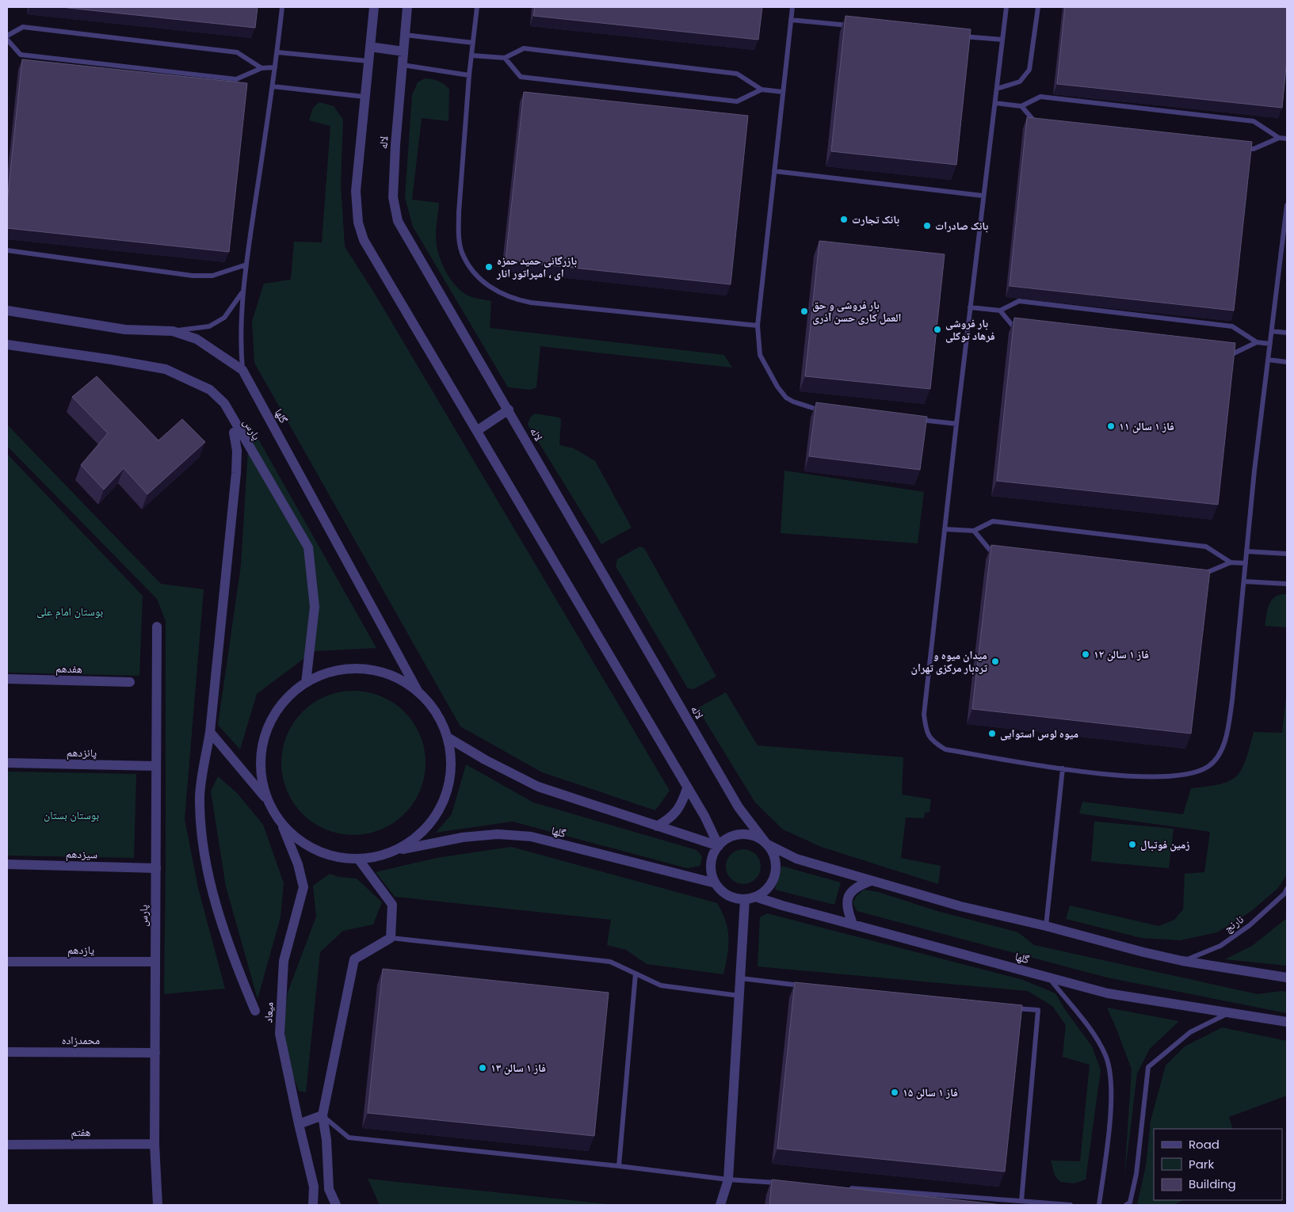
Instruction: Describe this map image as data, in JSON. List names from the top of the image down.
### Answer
{
  "streets": {
    "street": [
      "لاله",
      "گلها",
      "پارس",
      "هفدهم",
      "پانزدهم",
      "سیزدهم",
      "یازدهم",
      "میعاد",
      "محمدزاده",
      "هفتم"
    ],
    "lane": ["نارنج"]
  },
  "crossings": [
    ["لاله", "گلها"],
    ["پارس", "پانزدهم"],
    ["پارس", "سیزدهم"],
    ["پارس", "یازدهم"],
    ["پارس", "محمدزاده"],
    ["پارس", "هفتم"]
  ],
  "parks": ["بوستان امام علی", "بوستان بستان"],
  "places": [
    "بانک تجارت",
    "بانک صادرات",
    "بازرگانی حمید حمزه ای ، امپراتور انار",
    "بار فروشی و حق العمل کاری حسن آذری",
    "بار فروشی فرهاد توکلی",
    "فاز ۱ سالن ۱۱",
    "فاز ۱ سالن ۱۲",
    "میدان میوه و تره‌بار مرکزی تهران",
    "میوه لوس استوایی",
    "زمین فوتبال",
    "فاز ۱ سالن ۱۳",
    "فاز ۱ سالن ۱۵"
  ],
  "legend": ["Road", "Park", "Building"]
}
